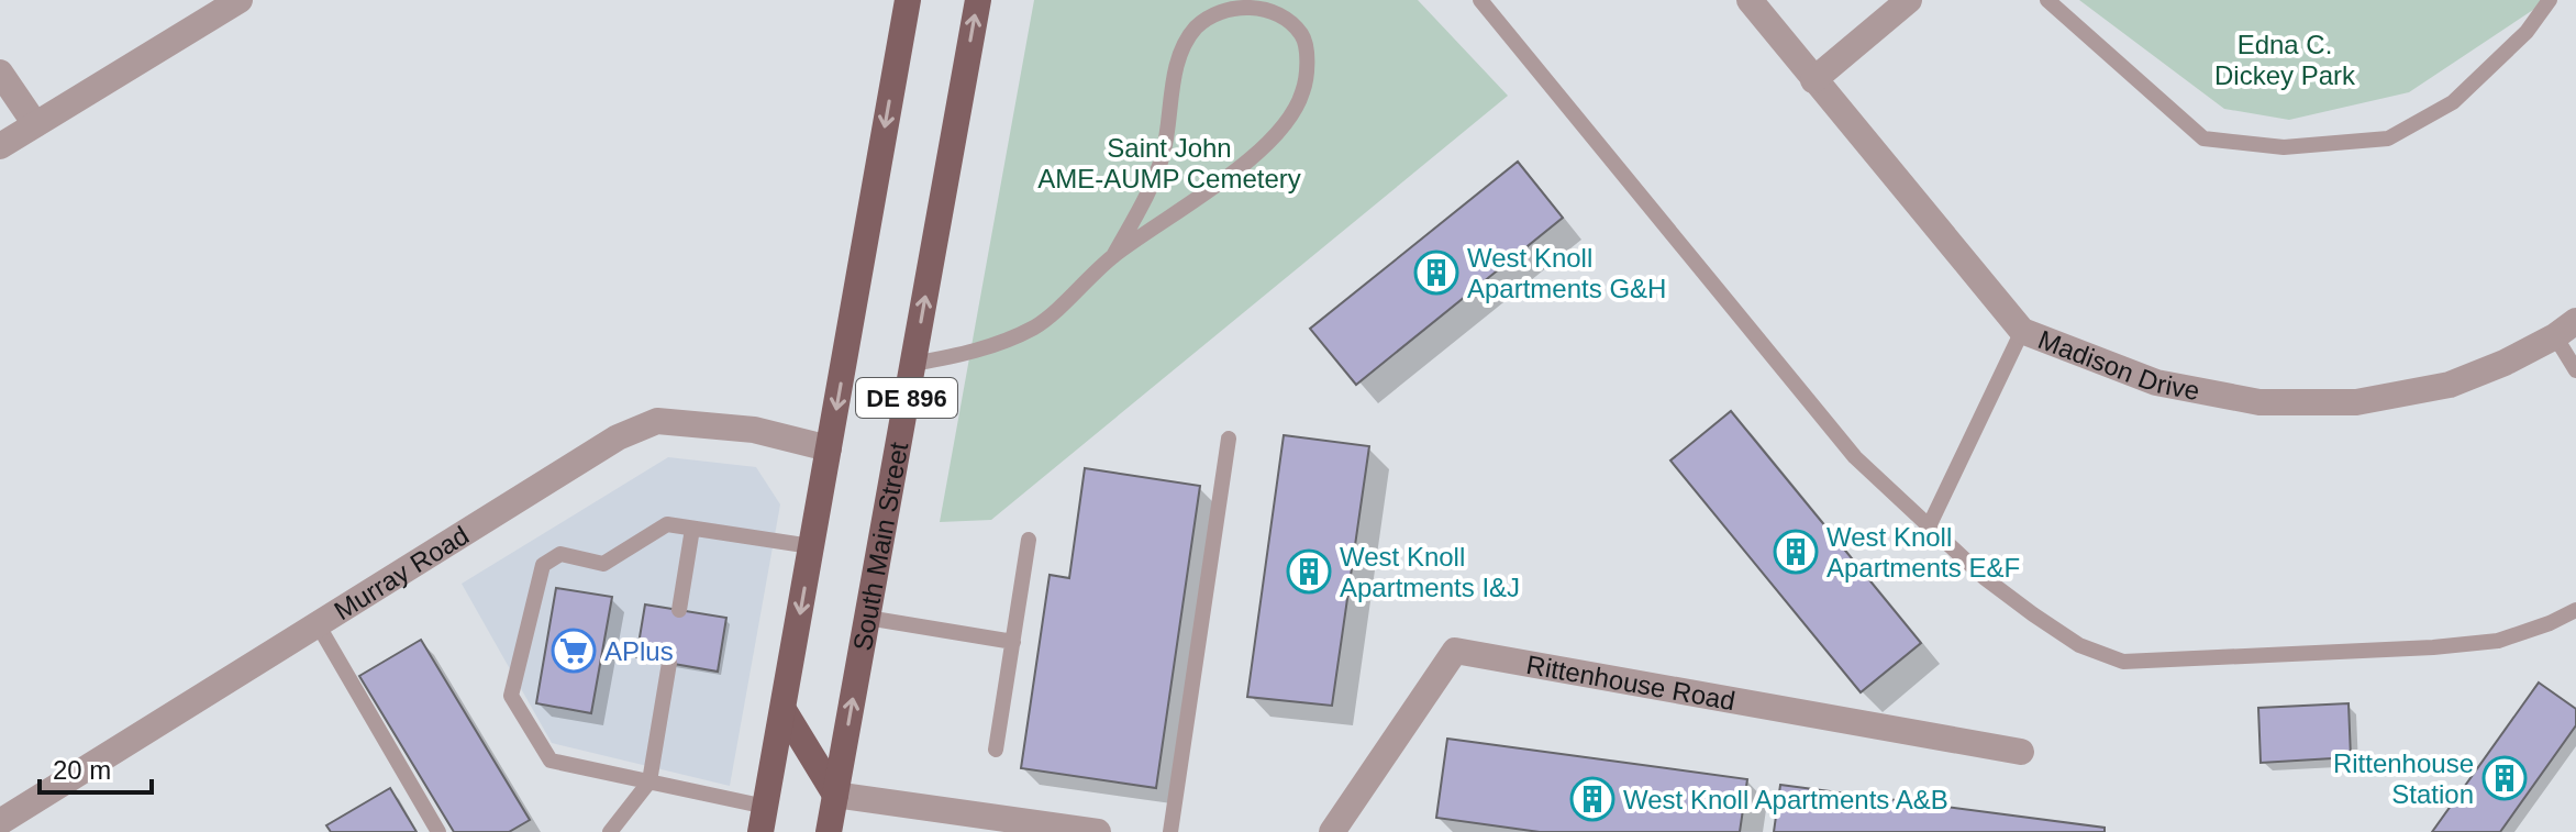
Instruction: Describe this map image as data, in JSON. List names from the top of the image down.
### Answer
{
  "streets": {
    "main road": ["DE 896", "South Main Street"],
    "street": ["Madison Drive", "Murray Road", "Rittenhouse Road"]
  },
  "crossings": [
    ["DE 896", "Murray Road"]
  ],
  "parks": ["Edna C. Dickey Park", "Saint John AME-AUMP Cemetery"],
  "places": {
    "building": [
      "West Knoll Apartments G&H",
      "West Knoll Apartments E&F",
      "West Knoll Apartments I&J",
      "Rittenhouse Station",
      "West Knoll Apartments A&B"
    ],
    "supermarket": ["APlus"]
  },
  "scale_bar": "20 m"
}
